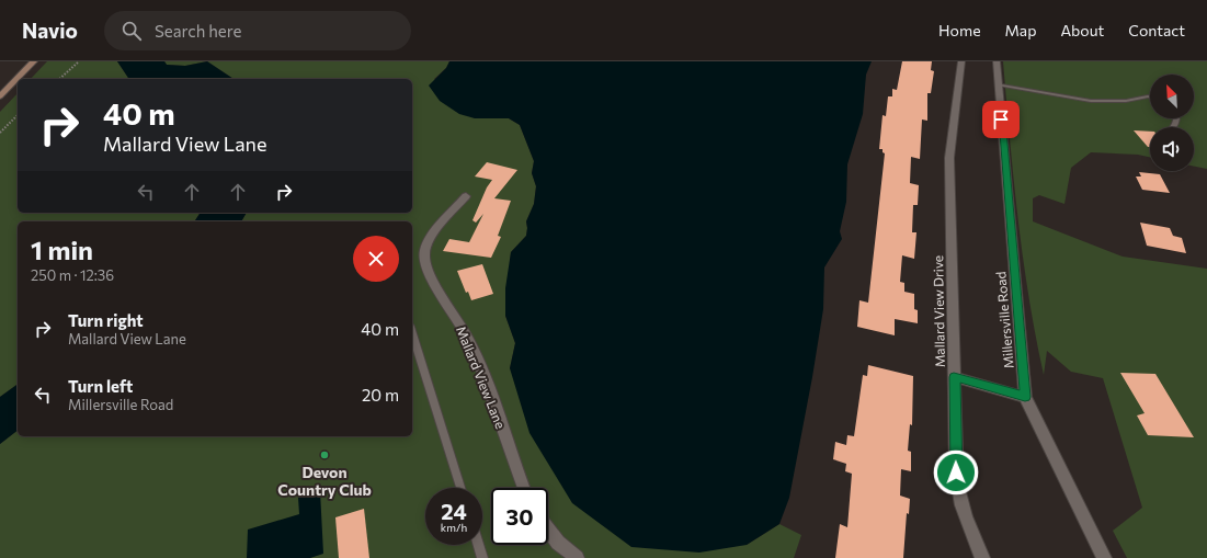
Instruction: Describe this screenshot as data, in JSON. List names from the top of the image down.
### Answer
{
  "streets": {
    "street": ["Mallard View Drive", "Millersville Road", "Mallard View Lane"]
  },
  "places": ["Devon Country Club"],
  "north": "top left",
  "page": {
    "header": "Navio",
    "search": "Search here",
    "nav": [
      "Home",
      "Map",
      "About",
      "Contact"
    ],
    "turn": ["40 m", "Mallard View Lane"],
    "heading": ["1 min", "250 m · 12:36"],
    "list": [
      {
        "name": "Turn right",
        "note": "Mallard View Lane",
        "value": "40 m"
      },
      {
        "name": "Turn left",
        "note": "Millersville Road",
        "value": "20 m"
      }
    ],
    "speed": "24 km/h",
    "limit": "30"
  }
}
